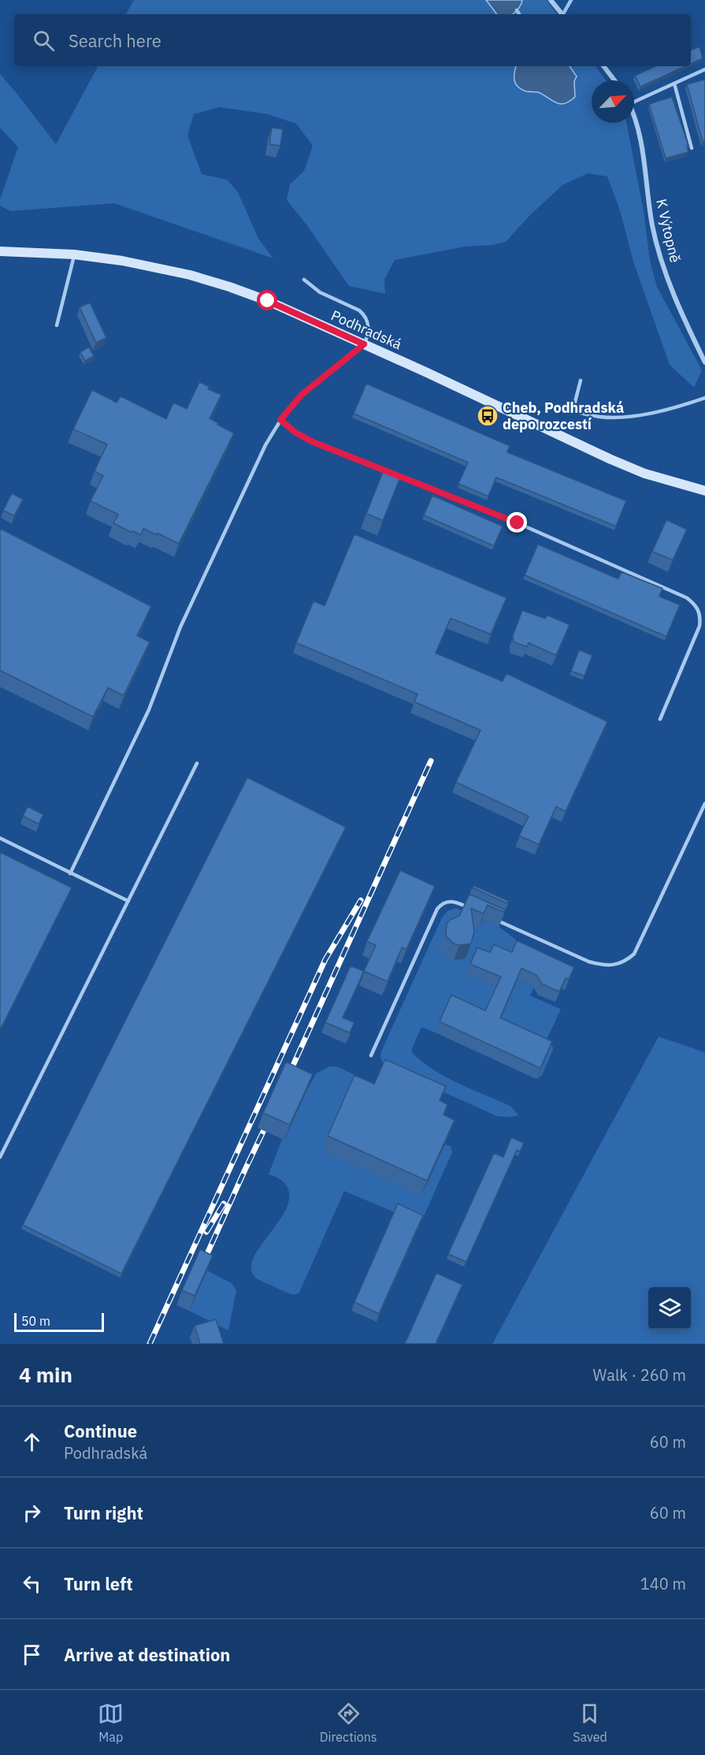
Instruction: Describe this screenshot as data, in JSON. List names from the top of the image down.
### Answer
{
  "streets": {
    "main road": ["Podhradská"],
    "street": ["K Výtopně"]
  },
  "places": {
    "bus stop": ["Cheb, Podhradská depo rozcestí"]
  },
  "scale_bar": "50 m",
  "north": "top right",
  "page": {
    "search": "Search here",
    "scale": "50 m",
    "heading": ["4 min", "Walk · 260 m"],
    "list": [
      ["Continue", "Podhradská", "60 m"],
      ["Turn right", "60 m"],
      ["Turn left", "140 m"],
      "Arrive at destination"
    ],
    "nav": ["Map", "Directions", "Saved"]
  }
}
